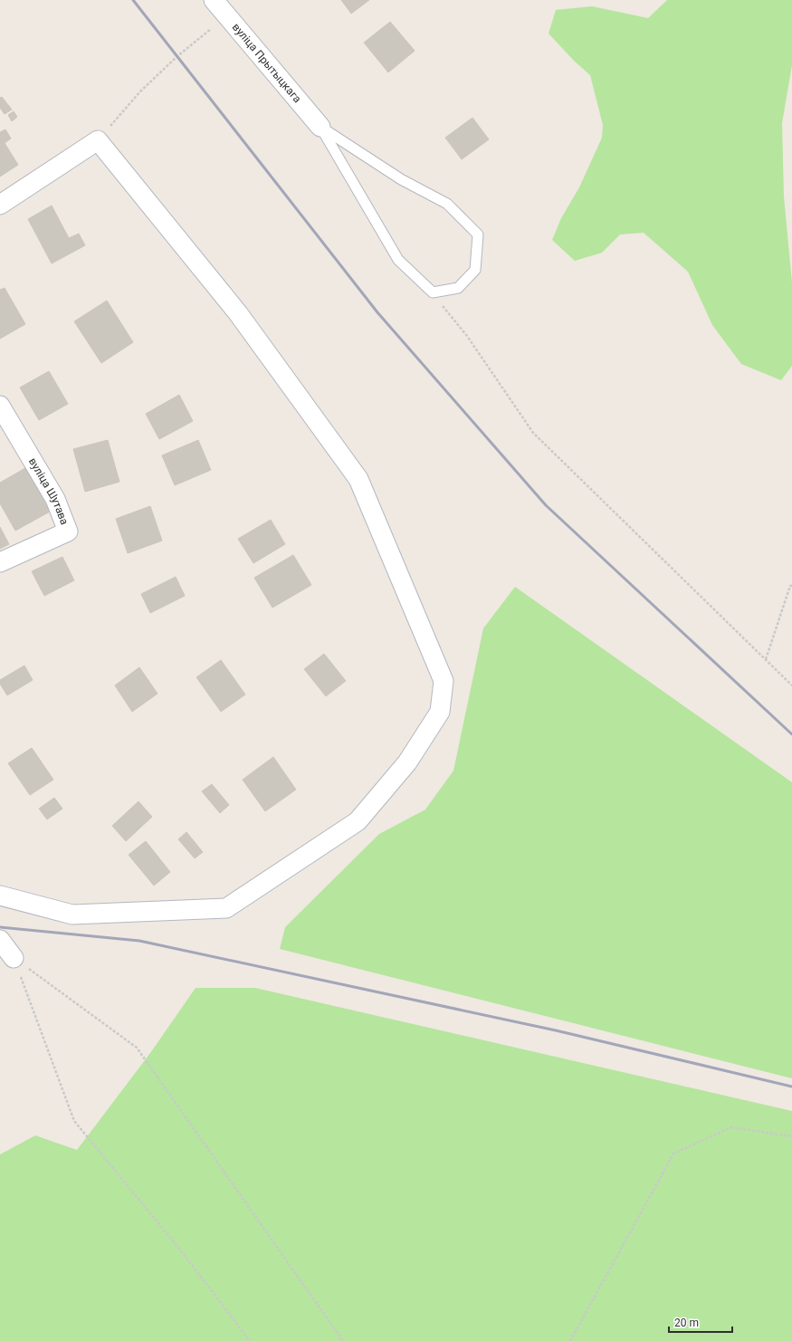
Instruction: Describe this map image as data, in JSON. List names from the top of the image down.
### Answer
{
  "streets": {
    "street": ["вуліца Прытыцкага", "вуліца Шутава"]
  },
  "scale_bar": "20 m"
}
